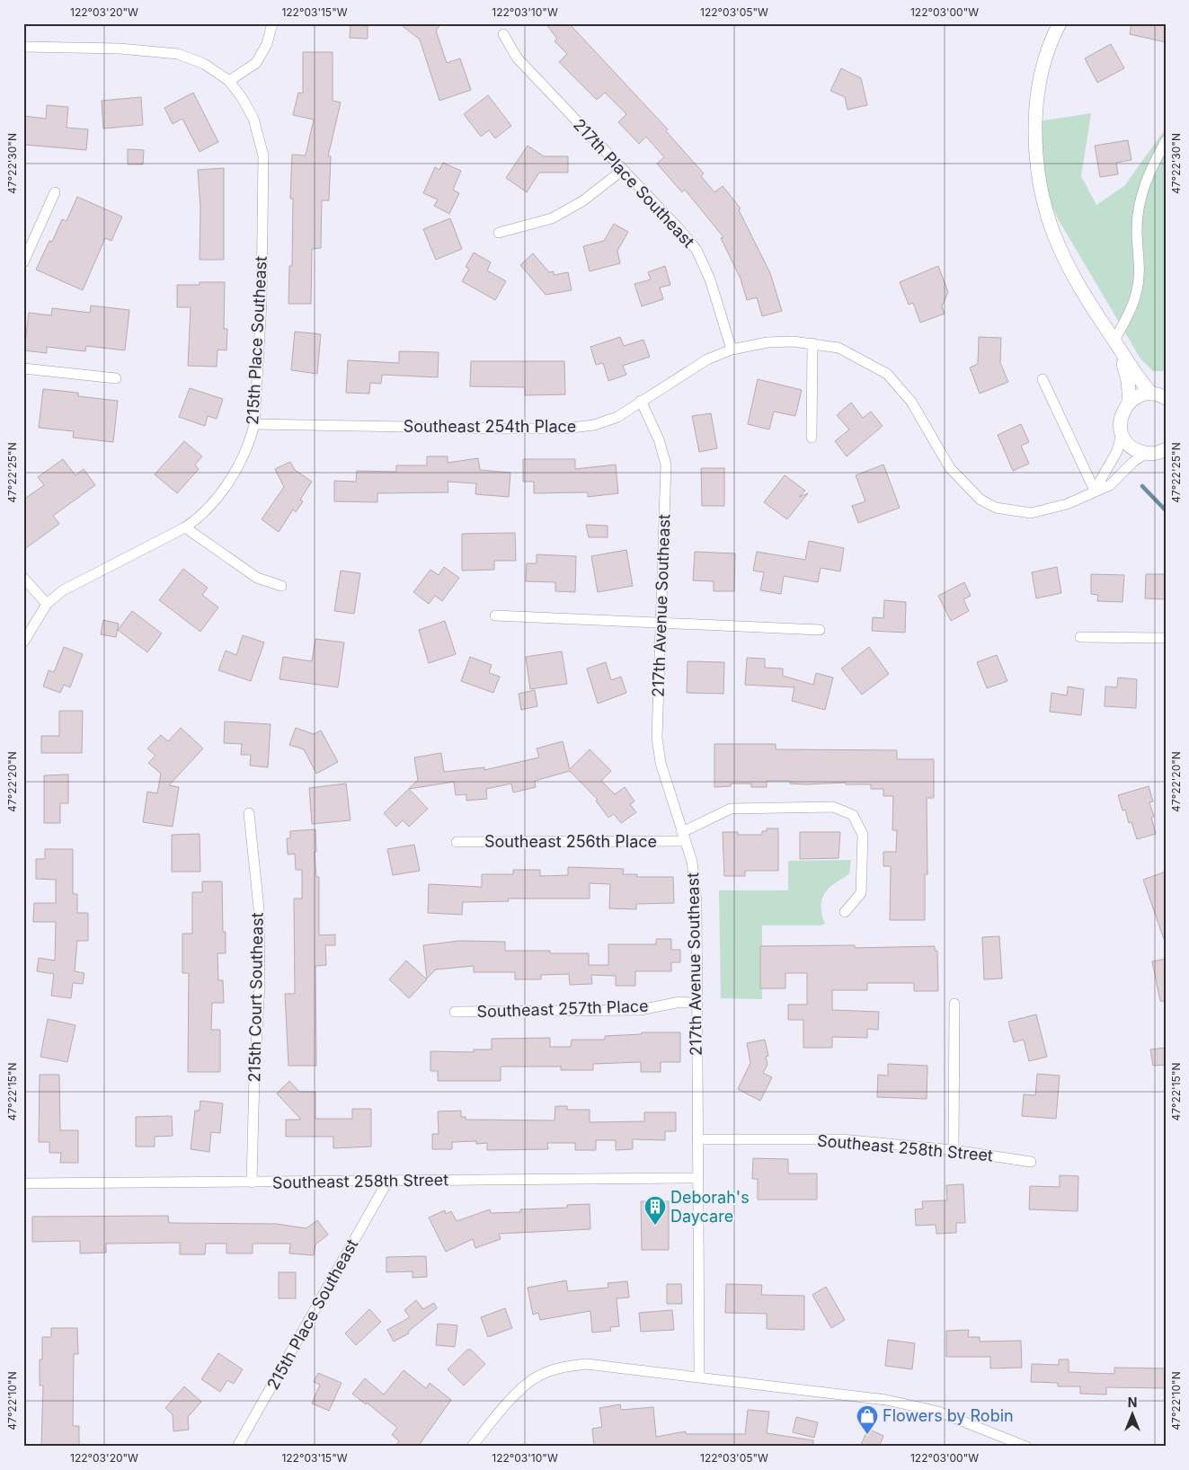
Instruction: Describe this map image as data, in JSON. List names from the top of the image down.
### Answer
{
  "streets": {
    "street": [
      "217th Place Southeast",
      "215th Place Southeast",
      "Southeast 254th Place",
      "217th Avenue Southeast",
      "Southeast 256th Place",
      "215th Court Southeast",
      "Southeast 257th Place",
      "Southeast 258th Street"
    ]
  },
  "crossings": [
    ["217th Place Southeast", "Southeast 254th Place"],
    ["215th Place Southeast", "Southeast 254th Place"],
    ["215th Place Southeast", "Southeast 258th Street"],
    ["Southeast 254th Place", "217th Avenue Southeast"],
    ["217th Avenue Southeast", "Southeast 256th Place"],
    ["217th Avenue Southeast", "Southeast 257th Place"],
    ["217th Avenue Southeast", "Southeast 258th Street"],
    ["215th Court Southeast", "Southeast 258th Street"]
  ],
  "places": {
    "building": ["Deborah's Daycare"],
    "shop": ["Flowers by Robin"]
  },
  "north": "top",
  "coordinates": [
    "122°03'20\"W",
    "122°03'15\"W",
    "122°03'10\"W",
    "122°03'05\"W",
    "122°03'00\"W",
    "47°22'30\"N",
    "47°22'25\"N",
    "47°22'20\"N",
    "47°22'15\"N",
    "47°22'10\"N"
  ]
}
